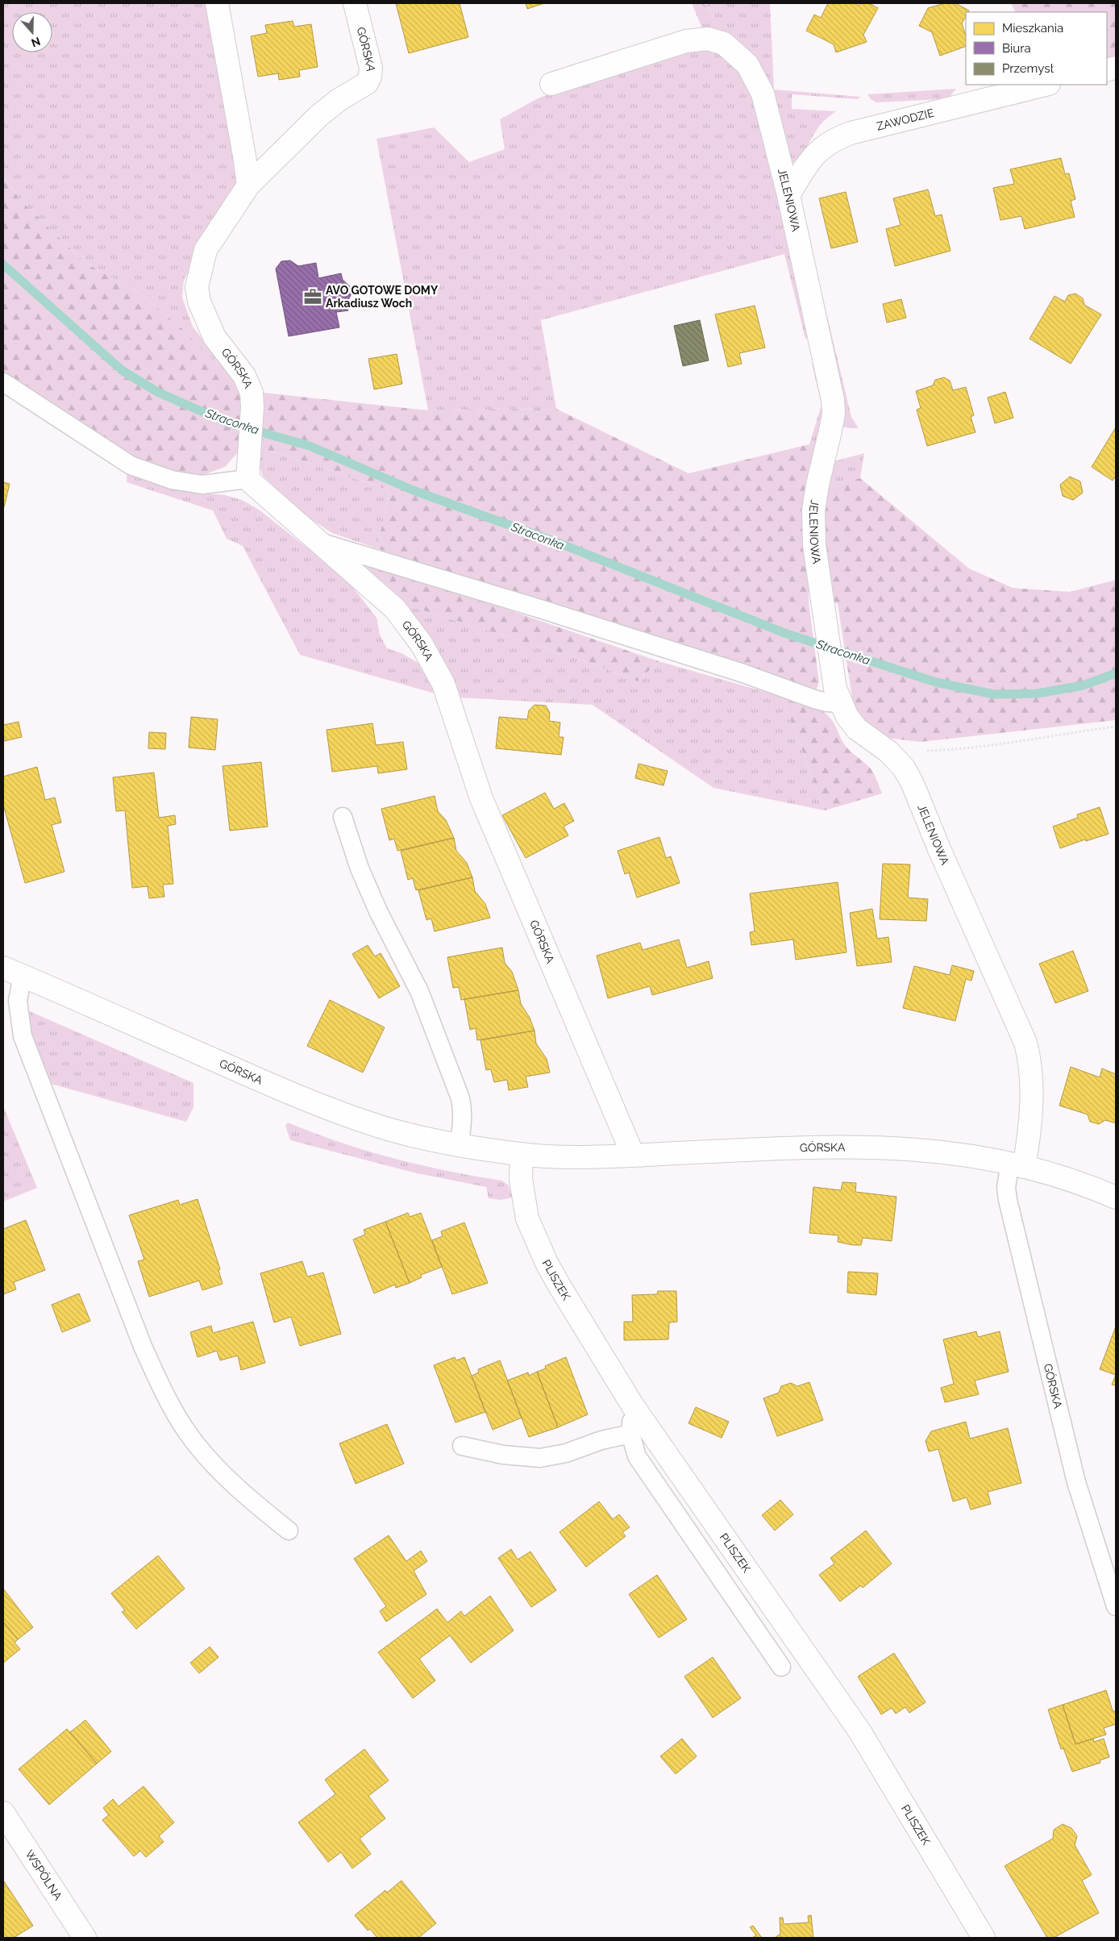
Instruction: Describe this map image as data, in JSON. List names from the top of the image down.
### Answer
{
  "streets": {
    "street": [
      "GÓRSKA",
      "ZAWODZIE",
      "JELENIOWA",
      "PLISZEK",
      "WSPÓLNA"
    ]
  },
  "crossings": [
    ["GÓRSKA", "JELENIOWA"],
    ["GÓRSKA", "PLISZEK"],
    ["ZAWODZIE", "JELENIOWA"]
  ],
  "water": ["Straconka"],
  "places": {
    "office": ["AVO GOTOWE DOMY Arkadiusz Woch"]
  },
  "legend": ["Mieszkania", "Biura", "Przemysł"],
  "north": "bottom"
}
